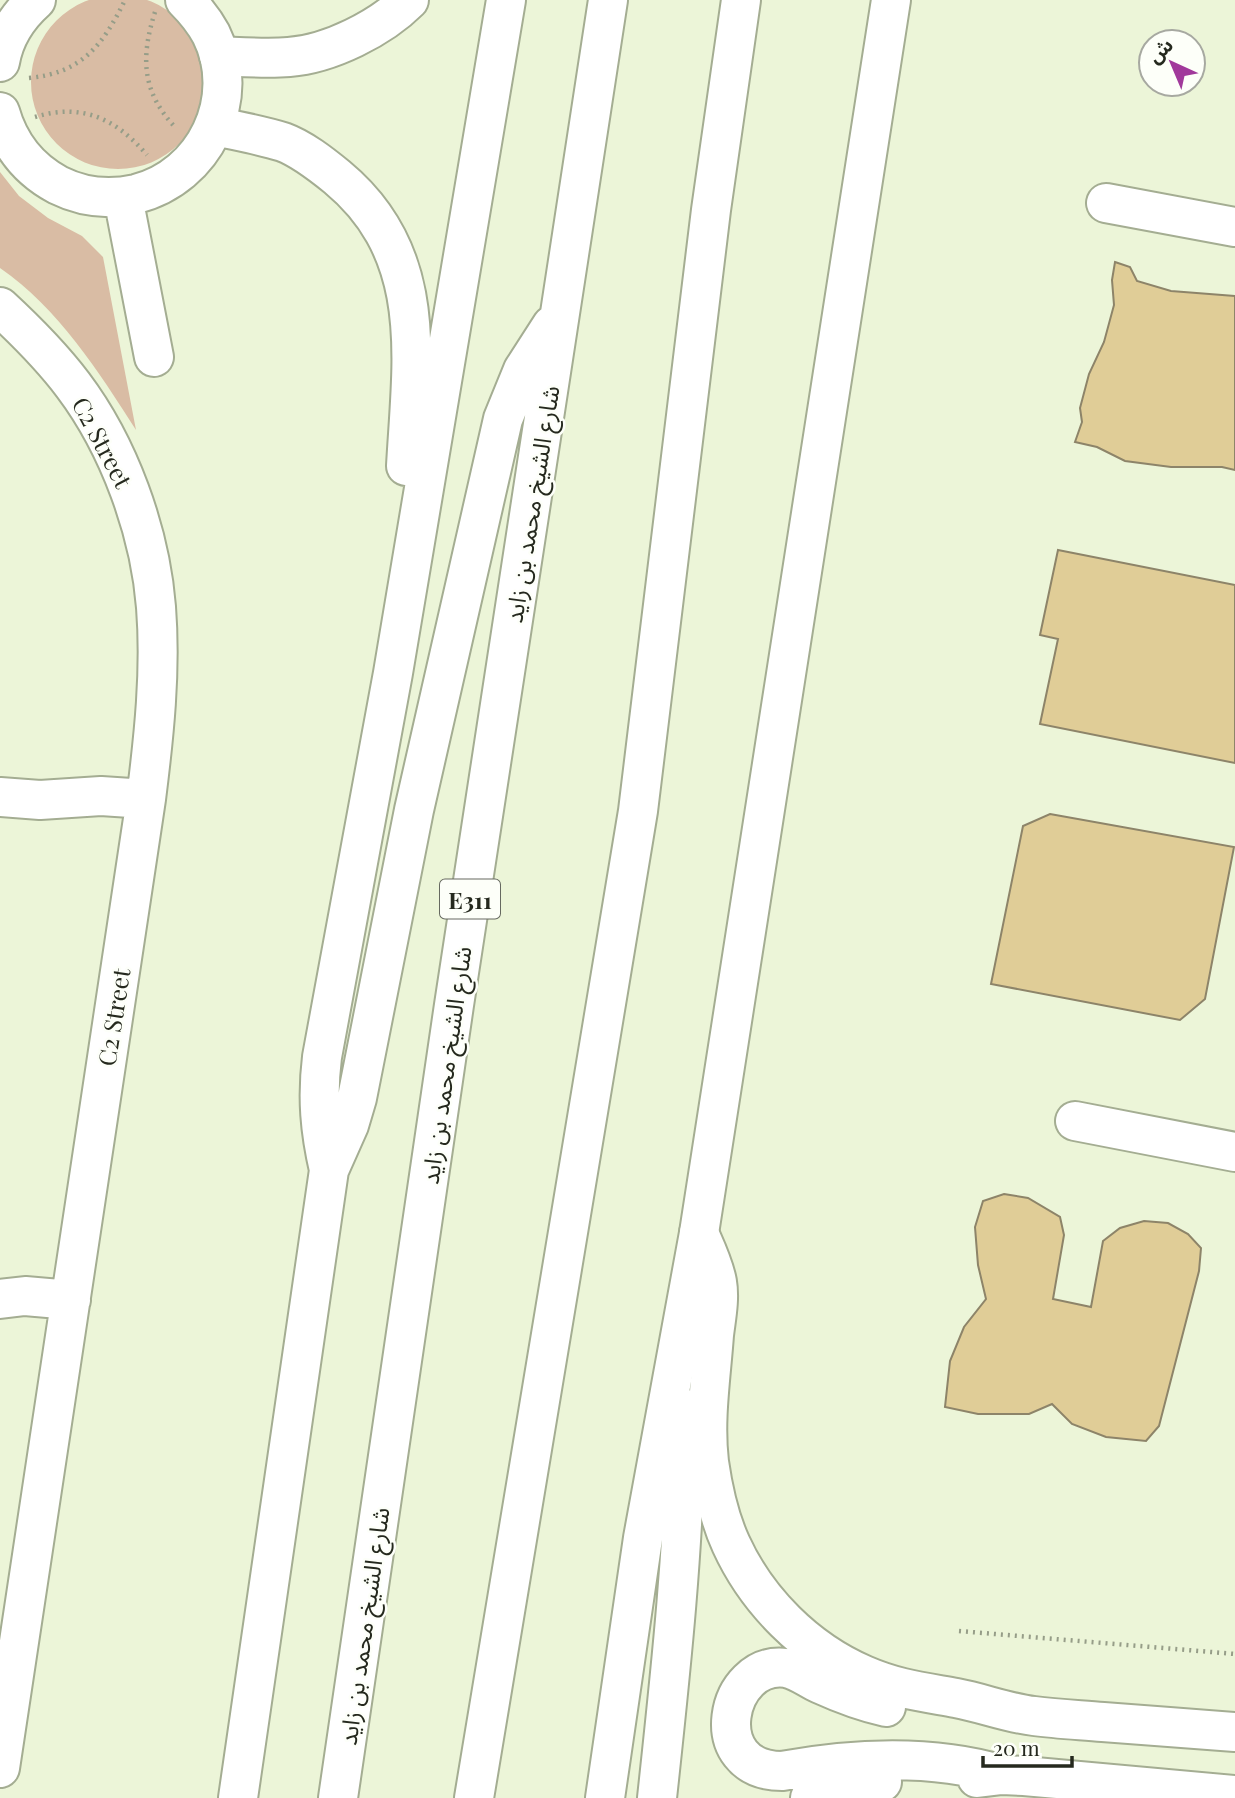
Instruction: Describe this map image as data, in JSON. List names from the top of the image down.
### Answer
{
  "streets": {
    "main road": ["C2 Street", "شارع الشيخ محمد بن زايد", "E311"]
  },
  "scale_bar": "20 m",
  "north": "top left"
}
